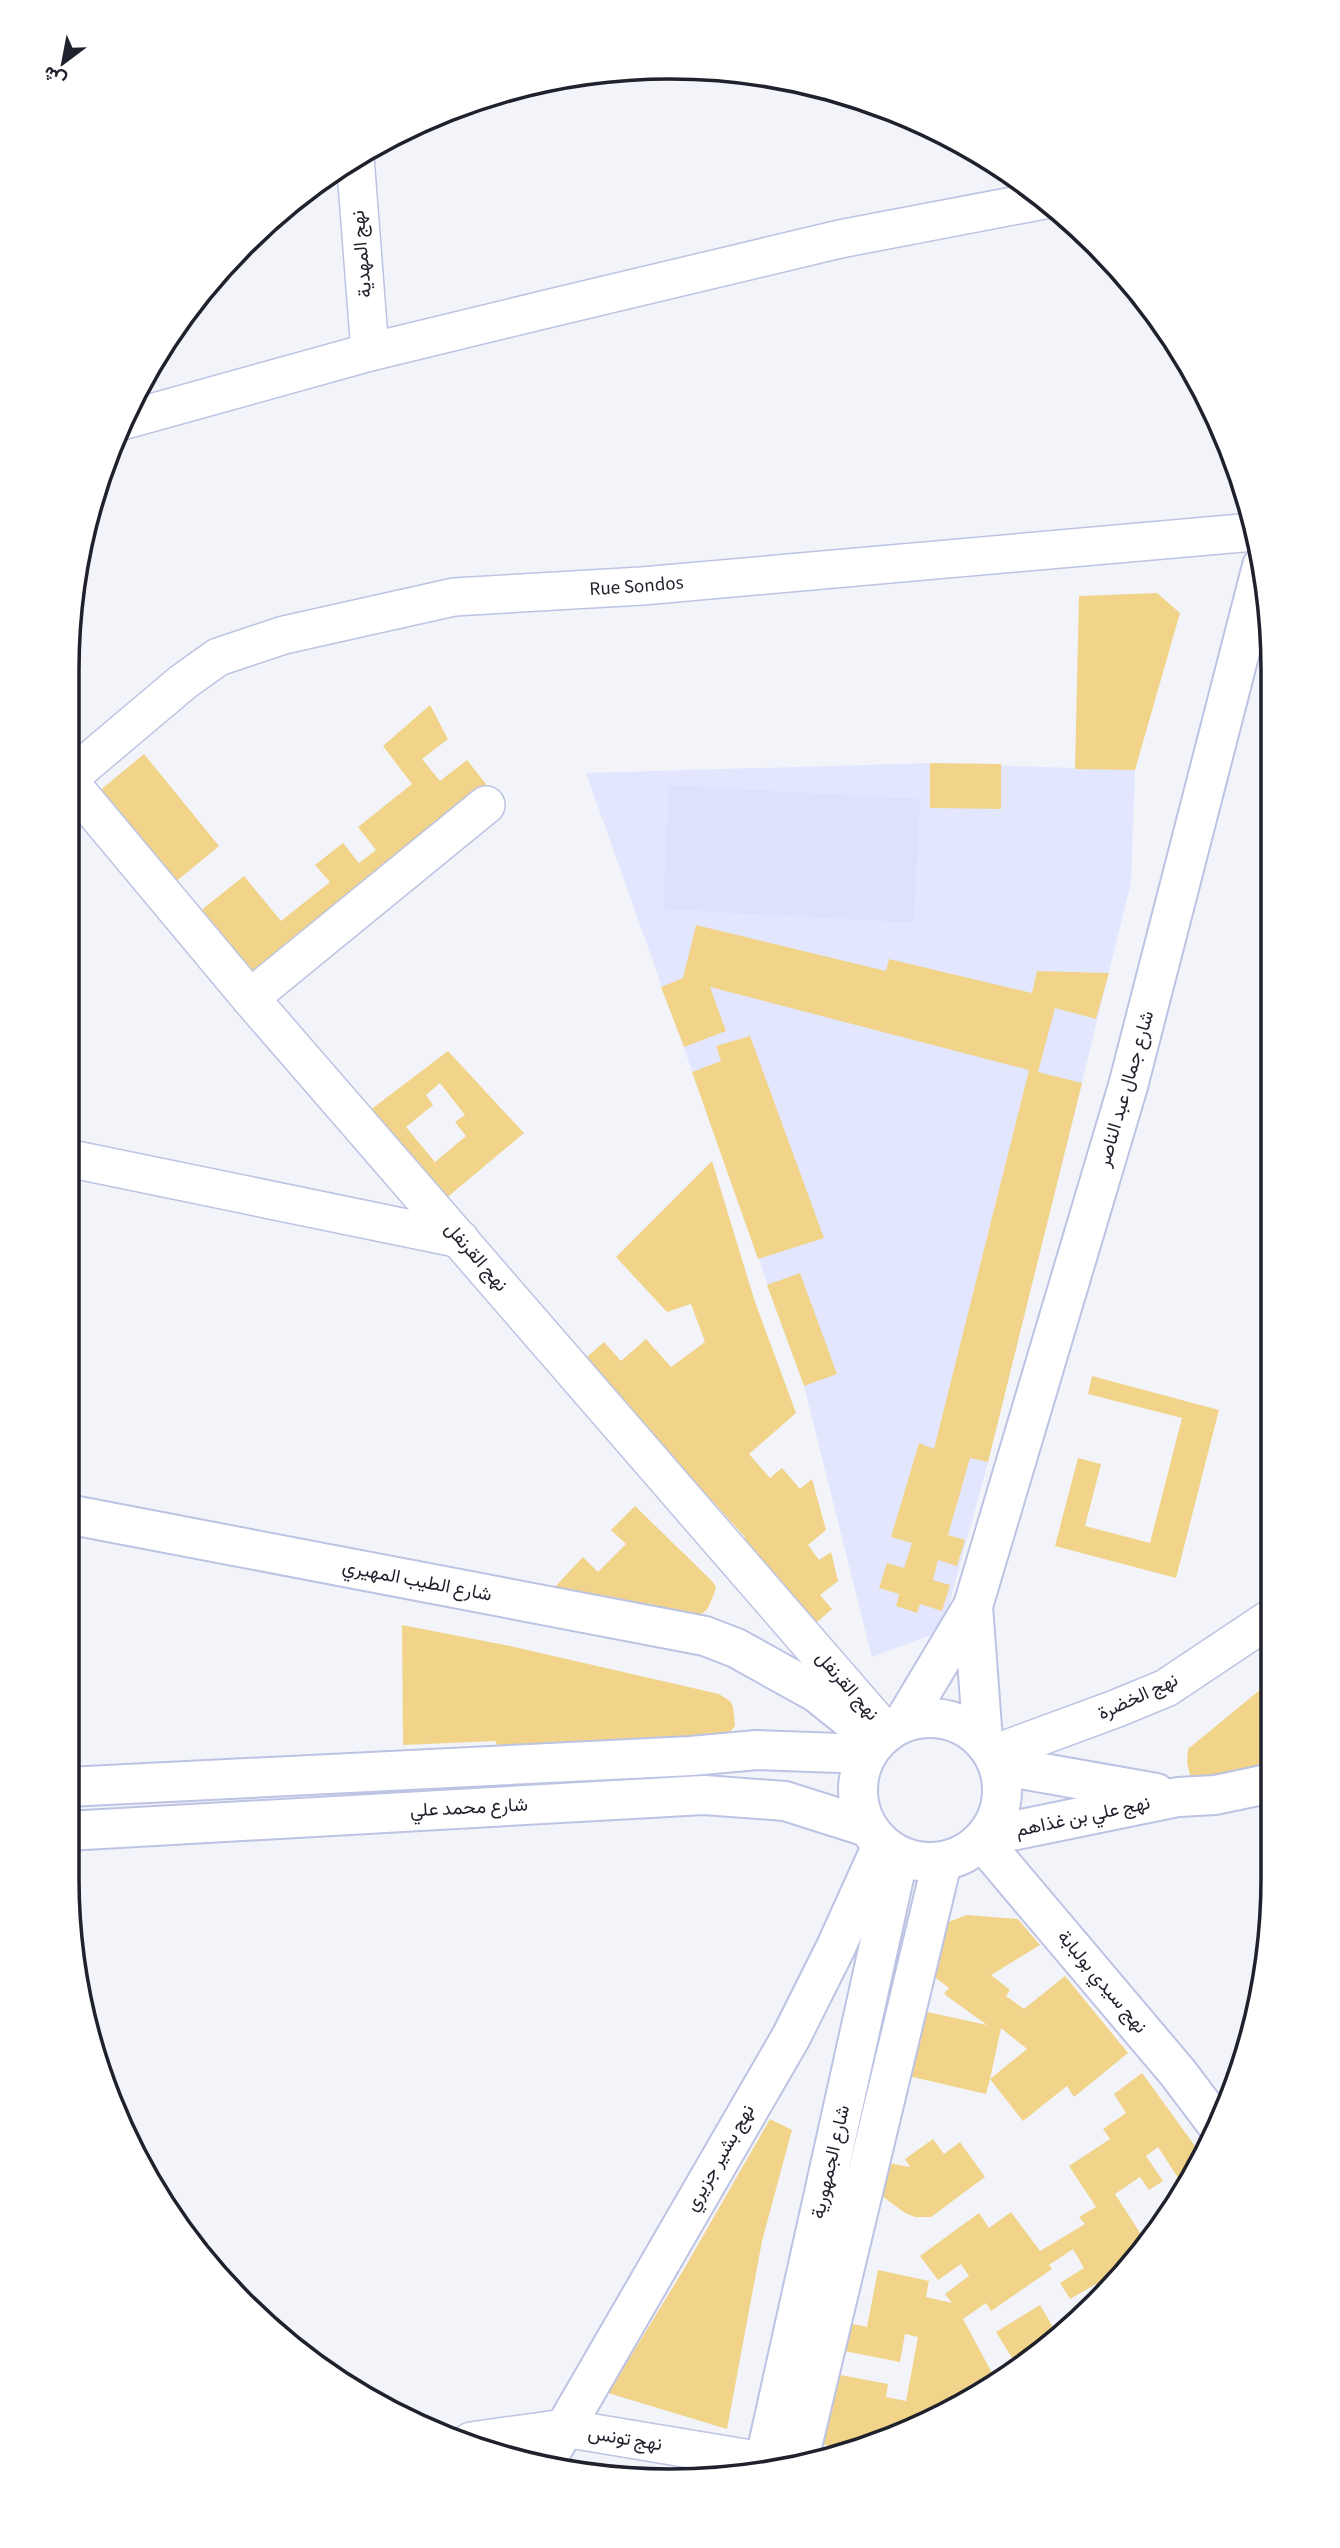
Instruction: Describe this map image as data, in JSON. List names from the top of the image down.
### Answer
{
  "streets": {
    "street": [
      "نهج المهدية",
      "Rue Sondos",
      "شارع جمال عبد الناصر",
      "نهج القرنفل",
      "شارع الطيب المهيري",
      "نهج الخضرة",
      "شارع محمد علي",
      "نهج علي بن غذاهم",
      "نهج سيدي بولبابة",
      "نهج بشير جزيري",
      "شارع الجمهورية",
      "نهج تونس"
    ]
  },
  "crossings": [
    ["شارع جمال عبد الناصر", "نهج القرنفل"],
    ["شارع جمال عبد الناصر", "شارع الطيب المهيري"],
    ["شارع جمال عبد الناصر", "نهج الخضرة"],
    ["شارع جمال عبد الناصر", "شارع محمد علي"],
    ["شارع جمال عبد الناصر", "نهج علي بن غذاهم"],
    ["شارع جمال عبد الناصر", "نهج سيدي بولبابة"],
    ["شارع جمال عبد الناصر", "نهج بشير جزيري"],
    ["شارع جمال عبد الناصر", "شارع الجمهورية"],
    ["نهج القرنفل", "شارع الطيب المهيري"],
    ["نهج القرنفل", "نهج الخضرة"],
    ["نهج القرنفل", "شارع محمد علي"],
    ["نهج القرنفل", "نهج علي بن غذاهم"],
    ["نهج القرنفل", "نهج سيدي بولبابة"],
    ["نهج القرنفل", "نهج بشير جزيري"],
    ["نهج القرنفل", "شارع الجمهورية"],
    ["شارع الطيب المهيري", "نهج الخضرة"],
    ["شارع الطيب المهيري", "شارع محمد علي"],
    ["شارع الطيب المهيري", "نهج علي بن غذاهم"],
    ["شارع الطيب المهيري", "نهج سيدي بولبابة"],
    ["شارع الطيب المهيري", "نهج بشير جزيري"],
    ["شارع الطيب المهيري", "شارع الجمهورية"],
    ["نهج الخضرة", "شارع محمد علي"],
    ["نهج الخضرة", "نهج علي بن غذاهم"],
    ["نهج الخضرة", "نهج سيدي بولبابة"],
    ["نهج الخضرة", "نهج بشير جزيري"],
    ["نهج الخضرة", "شارع الجمهورية"],
    ["شارع محمد علي", "نهج علي بن غذاهم"],
    ["شارع محمد علي", "نهج سيدي بولبابة"],
    ["شارع محمد علي", "نهج بشير جزيري"],
    ["شارع محمد علي", "شارع الجمهورية"],
    ["نهج علي بن غذاهم", "نهج سيدي بولبابة"],
    ["نهج علي بن غذاهم", "نهج بشير جزيري"],
    ["نهج علي بن غذاهم", "شارع الجمهورية"],
    ["نهج سيدي بولبابة", "نهج بشير جزيري"],
    ["نهج سيدي بولبابة", "شارع الجمهورية"],
    ["نهج بشير جزيري", "شارع الجمهورية"],
    ["نهج بشير جزيري", "نهج تونس"]
  ],
  "north": "bottom left"
}
